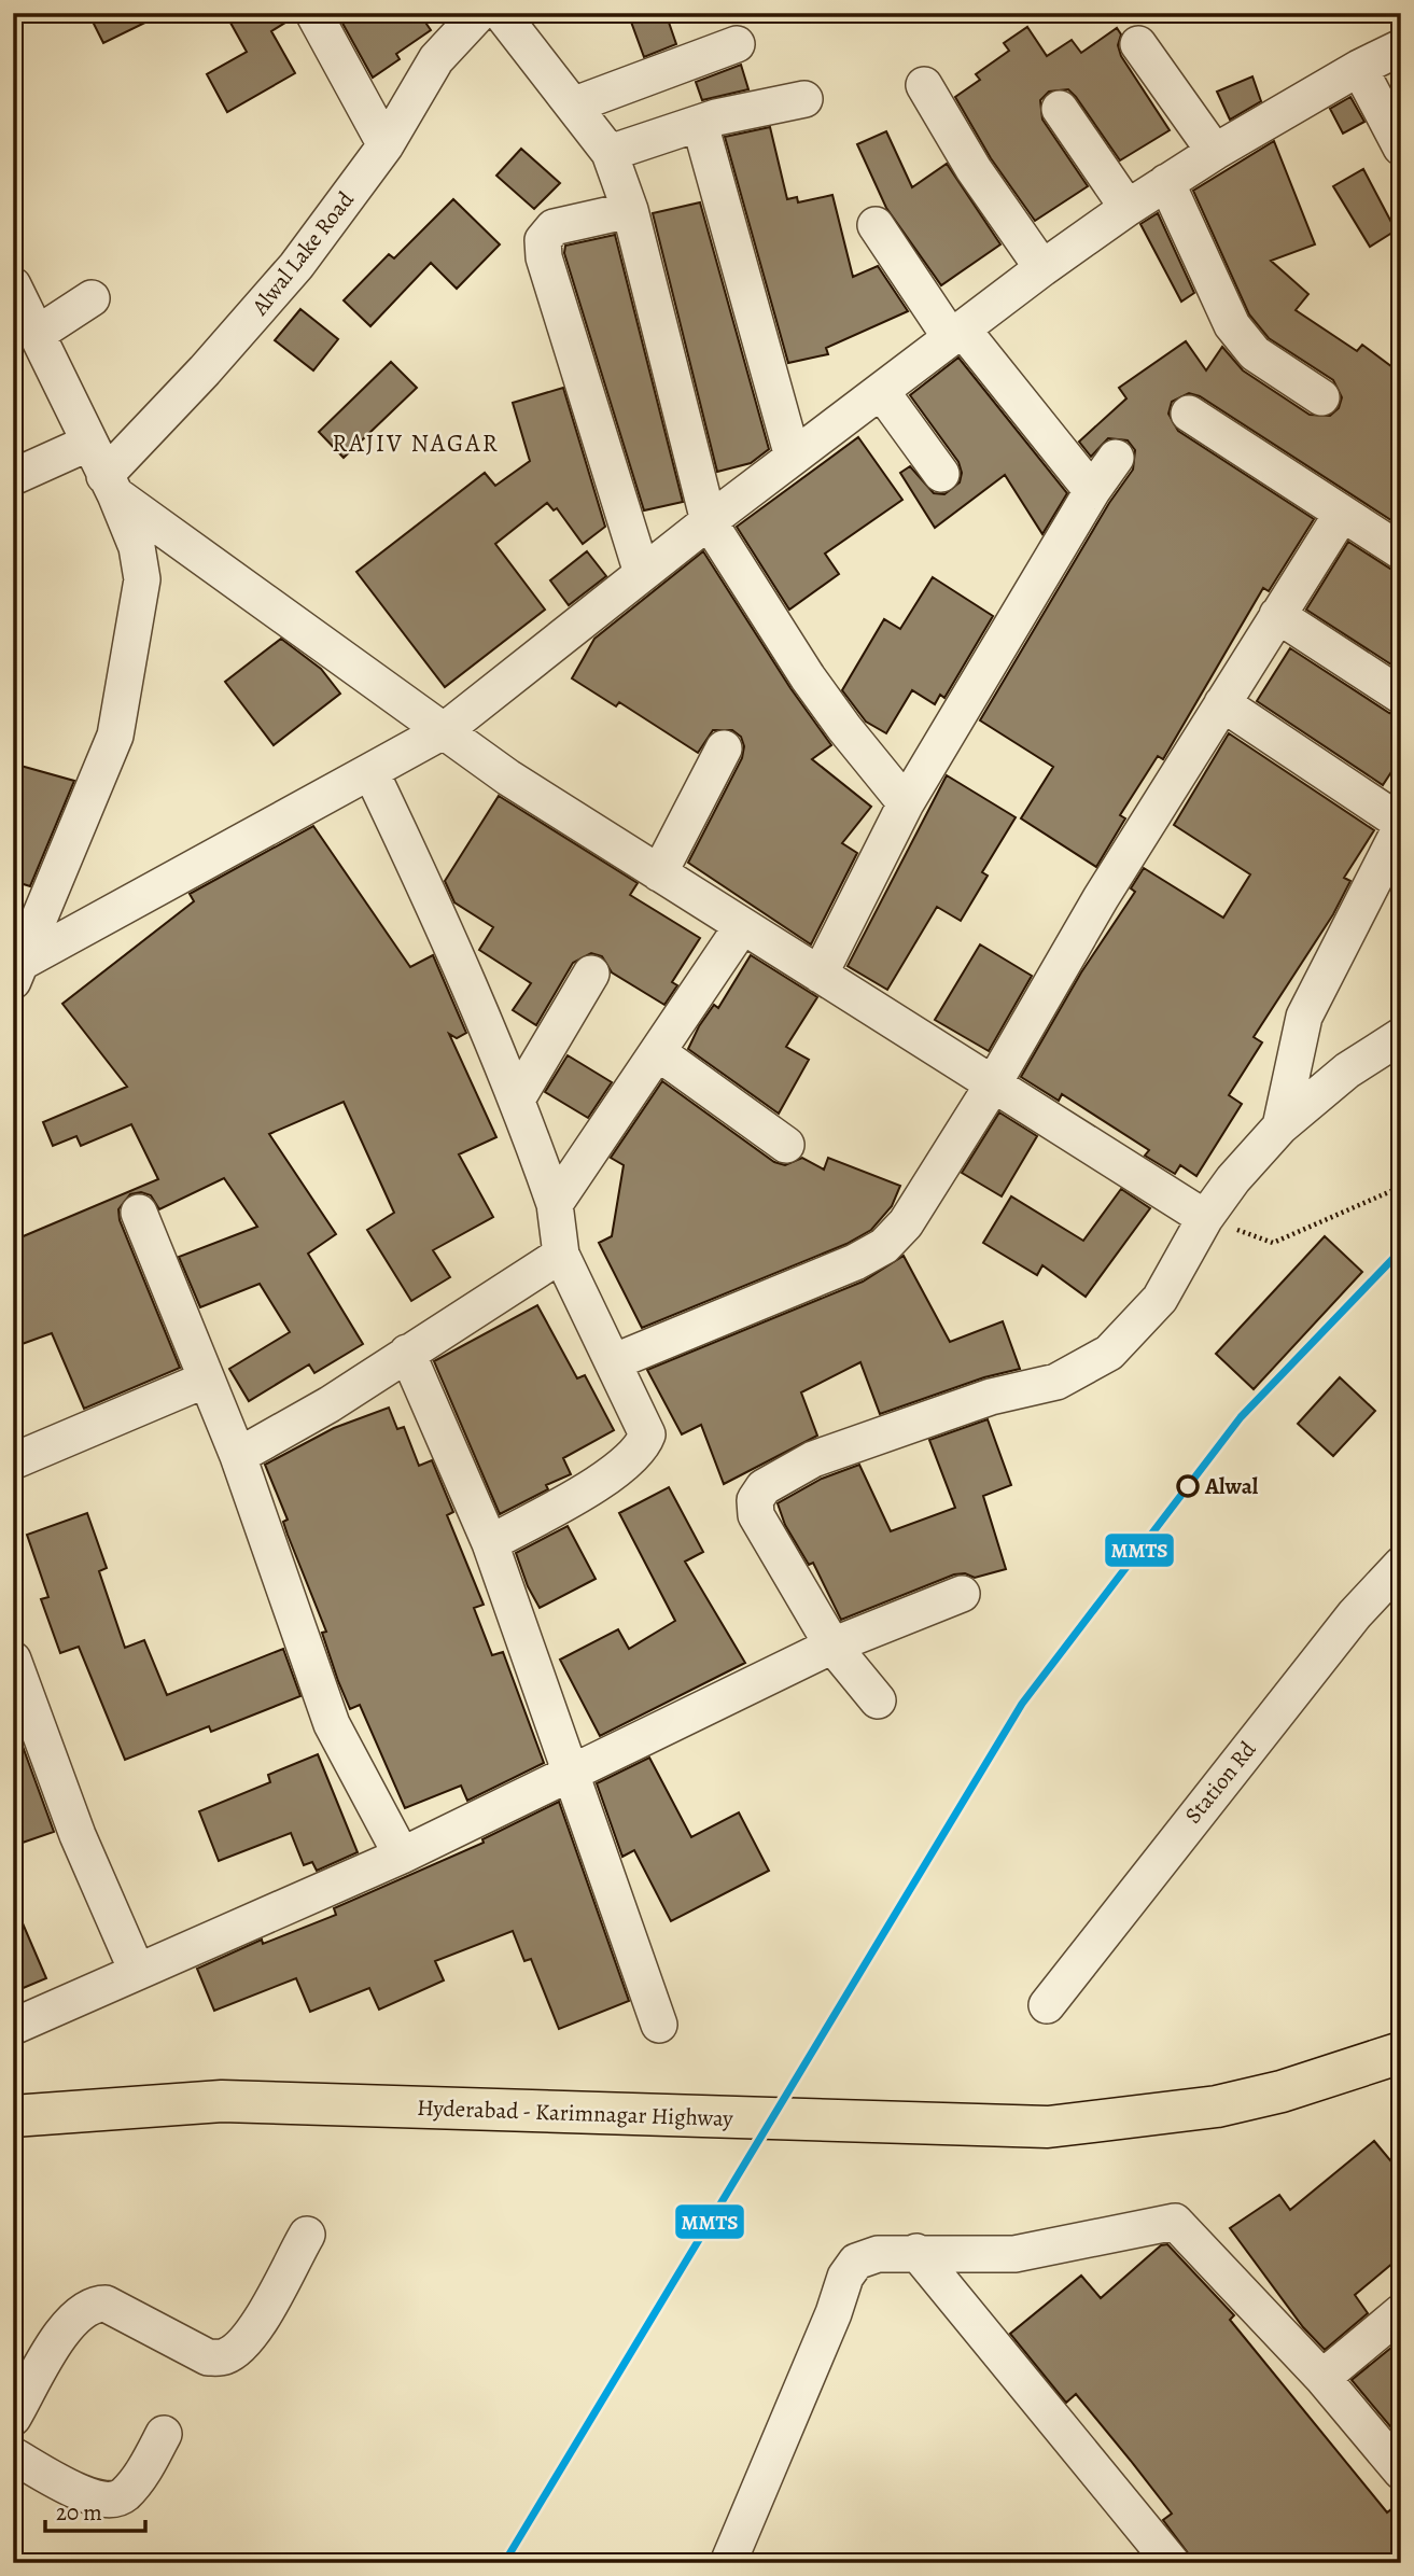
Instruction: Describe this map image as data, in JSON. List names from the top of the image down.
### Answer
{
  "streets": {
    "main road": ["Hyderabad - Karimnagar Highway"],
    "street": ["Alwal Lake Road", "Station Rd"]
  },
  "districts": ["RAJIV NAGAR"],
  "places": ["Alwal"],
  "lines": ["transit line MMTS"],
  "scale_bar": "20 m"
}
